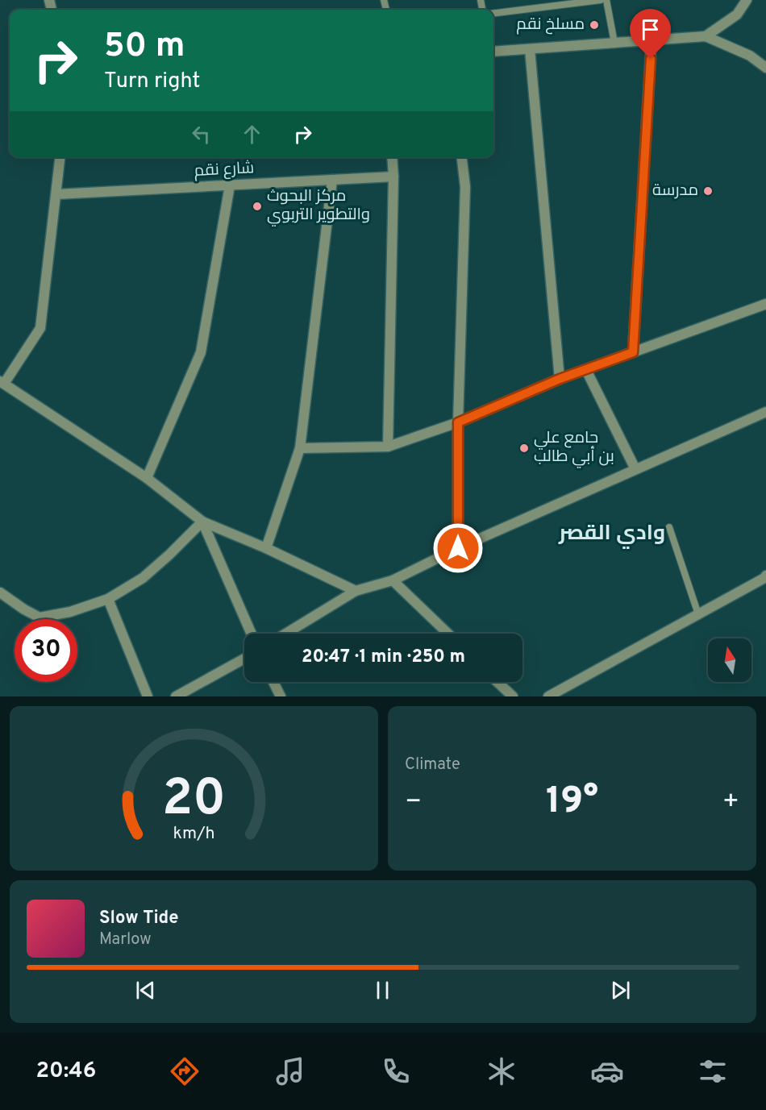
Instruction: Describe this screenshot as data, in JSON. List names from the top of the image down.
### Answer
{
  "streets": {
    "street": ["شارع نقم"]
  },
  "districts": ["وادي القصر"],
  "places": [
    "مسلخ نقم",
    "مدرسة",
    "مركز البحوث والتطوير التربوي",
    "جامع علي بن أبي طالب"
  ],
  "north": "top",
  "page": {
    "turn": ["50 m", "Turn right"],
    "limit": "30",
    "trip": "20:47 · 1 min · 250 m",
    "tile": "Climate",
    "heat": ["−", "19°", "+"],
    "song": ["Slow Tide", "Marlow"],
    "tabs": "20:46",
    "gauge": ["20", "km/h"]
  }
}
